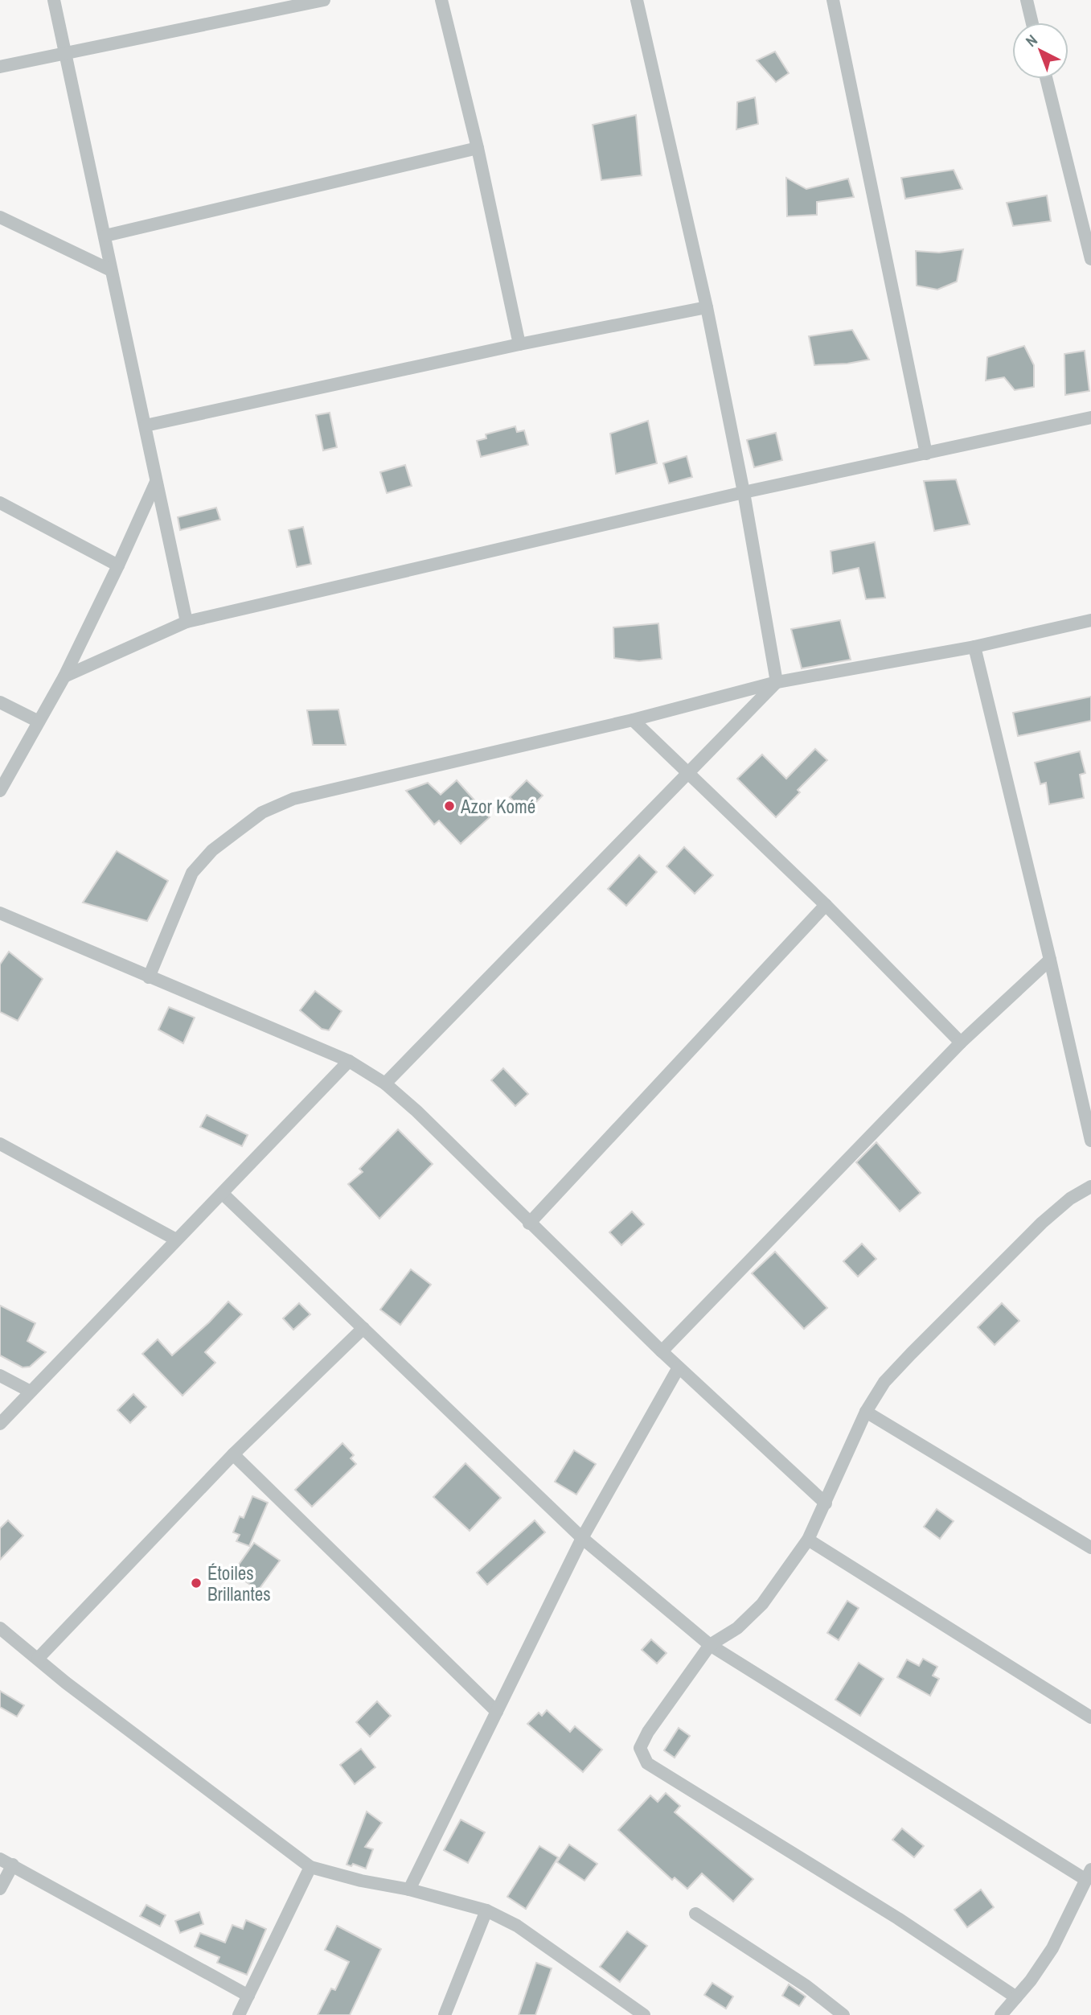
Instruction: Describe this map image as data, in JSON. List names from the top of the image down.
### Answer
{
  "places": ["Azor Komé", "Étoiles Brillantes"],
  "north": "top left"
}
